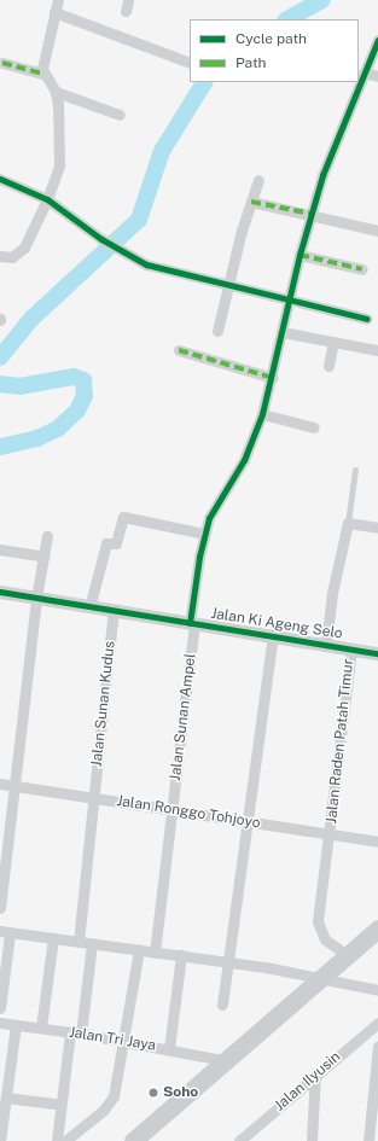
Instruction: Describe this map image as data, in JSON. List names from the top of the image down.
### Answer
{
  "streets": {
    "street": [
      "Jalan Ki Ageng Selo",
      "Jalan Sunan Kudus",
      "Jalan Sunan Ampel",
      "Jalan Raden Patah Timur",
      "Jalan Ronggo Tohjoyo",
      "Jalan Tri Jaya",
      "Jalan Ilyusin"
    ]
  },
  "crossings": [
    ["Jalan Ki Ageng Selo", "Jalan Sunan Kudus"],
    ["Jalan Ki Ageng Selo", "Jalan Sunan Ampel"],
    ["Jalan Ki Ageng Selo", "Jalan Raden Patah Timur"],
    ["Jalan Sunan Kudus", "Jalan Ronggo Tohjoyo"],
    ["Jalan Sunan Ampel", "Jalan Ronggo Tohjoyo"],
    ["Jalan Raden Patah Timur", "Jalan Ronggo Tohjoyo"]
  ],
  "places": ["Soho"],
  "legend": ["Cycle path", "Path"]
}
